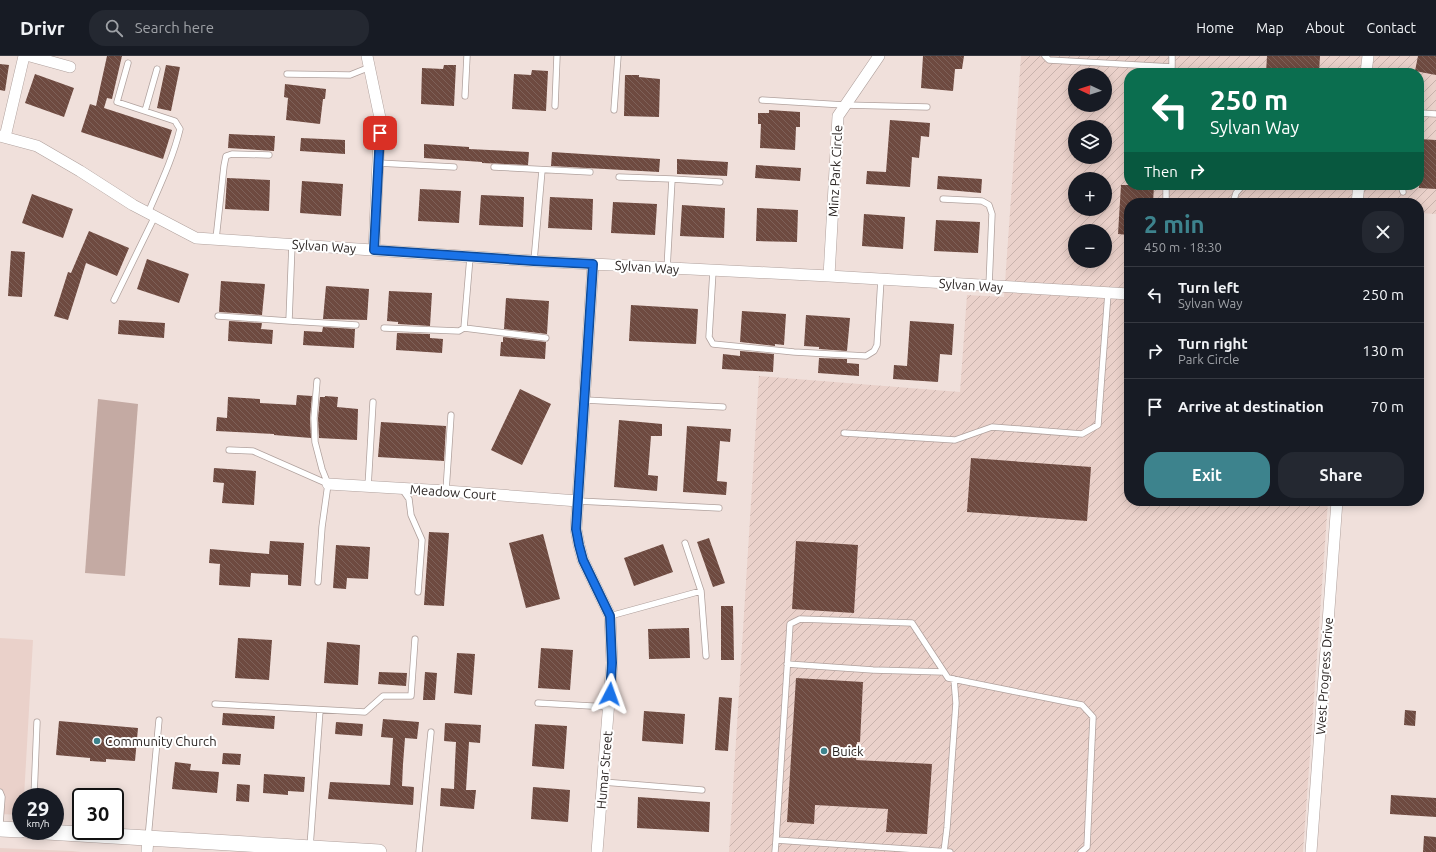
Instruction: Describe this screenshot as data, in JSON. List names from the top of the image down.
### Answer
{
  "streets": {
    "street": [
      "Minz Park Circle",
      "Sylvan Way",
      "Meadow Court",
      "West Progress Drive",
      "Humar Street"
    ]
  },
  "crossings": [
    ["Minz Park Circle", "Sylvan Way"],
    ["Sylvan Way", "Humar Street"],
    ["Meadow Court", "Humar Street"]
  ],
  "places": ["Community Church", "Buick"],
  "north": "left",
  "page": {
    "header": "Drivr",
    "search": "Search here",
    "nav": [
      "Home",
      "Map",
      "About",
      "Contact"
    ],
    "map_buttons": ["+", "−"],
    "turn": ["250 m", "Sylvan Way"],
    "then": "Then",
    "heading": ["2 min", "450 m · 18:30"],
    "list": [
      {
        "name": "Turn left",
        "note": "Sylvan Way",
        "value": "250 m"
      },
      {
        "name": "Turn right",
        "note": "Park Circle",
        "value": "130 m"
      },
      {
        "name": "Arrive at destination",
        "value": "70 m"
      }
    ],
    "buttons": ["Exit", "Share"],
    "speed": "29 km/h",
    "limit": "30"
  }
}
